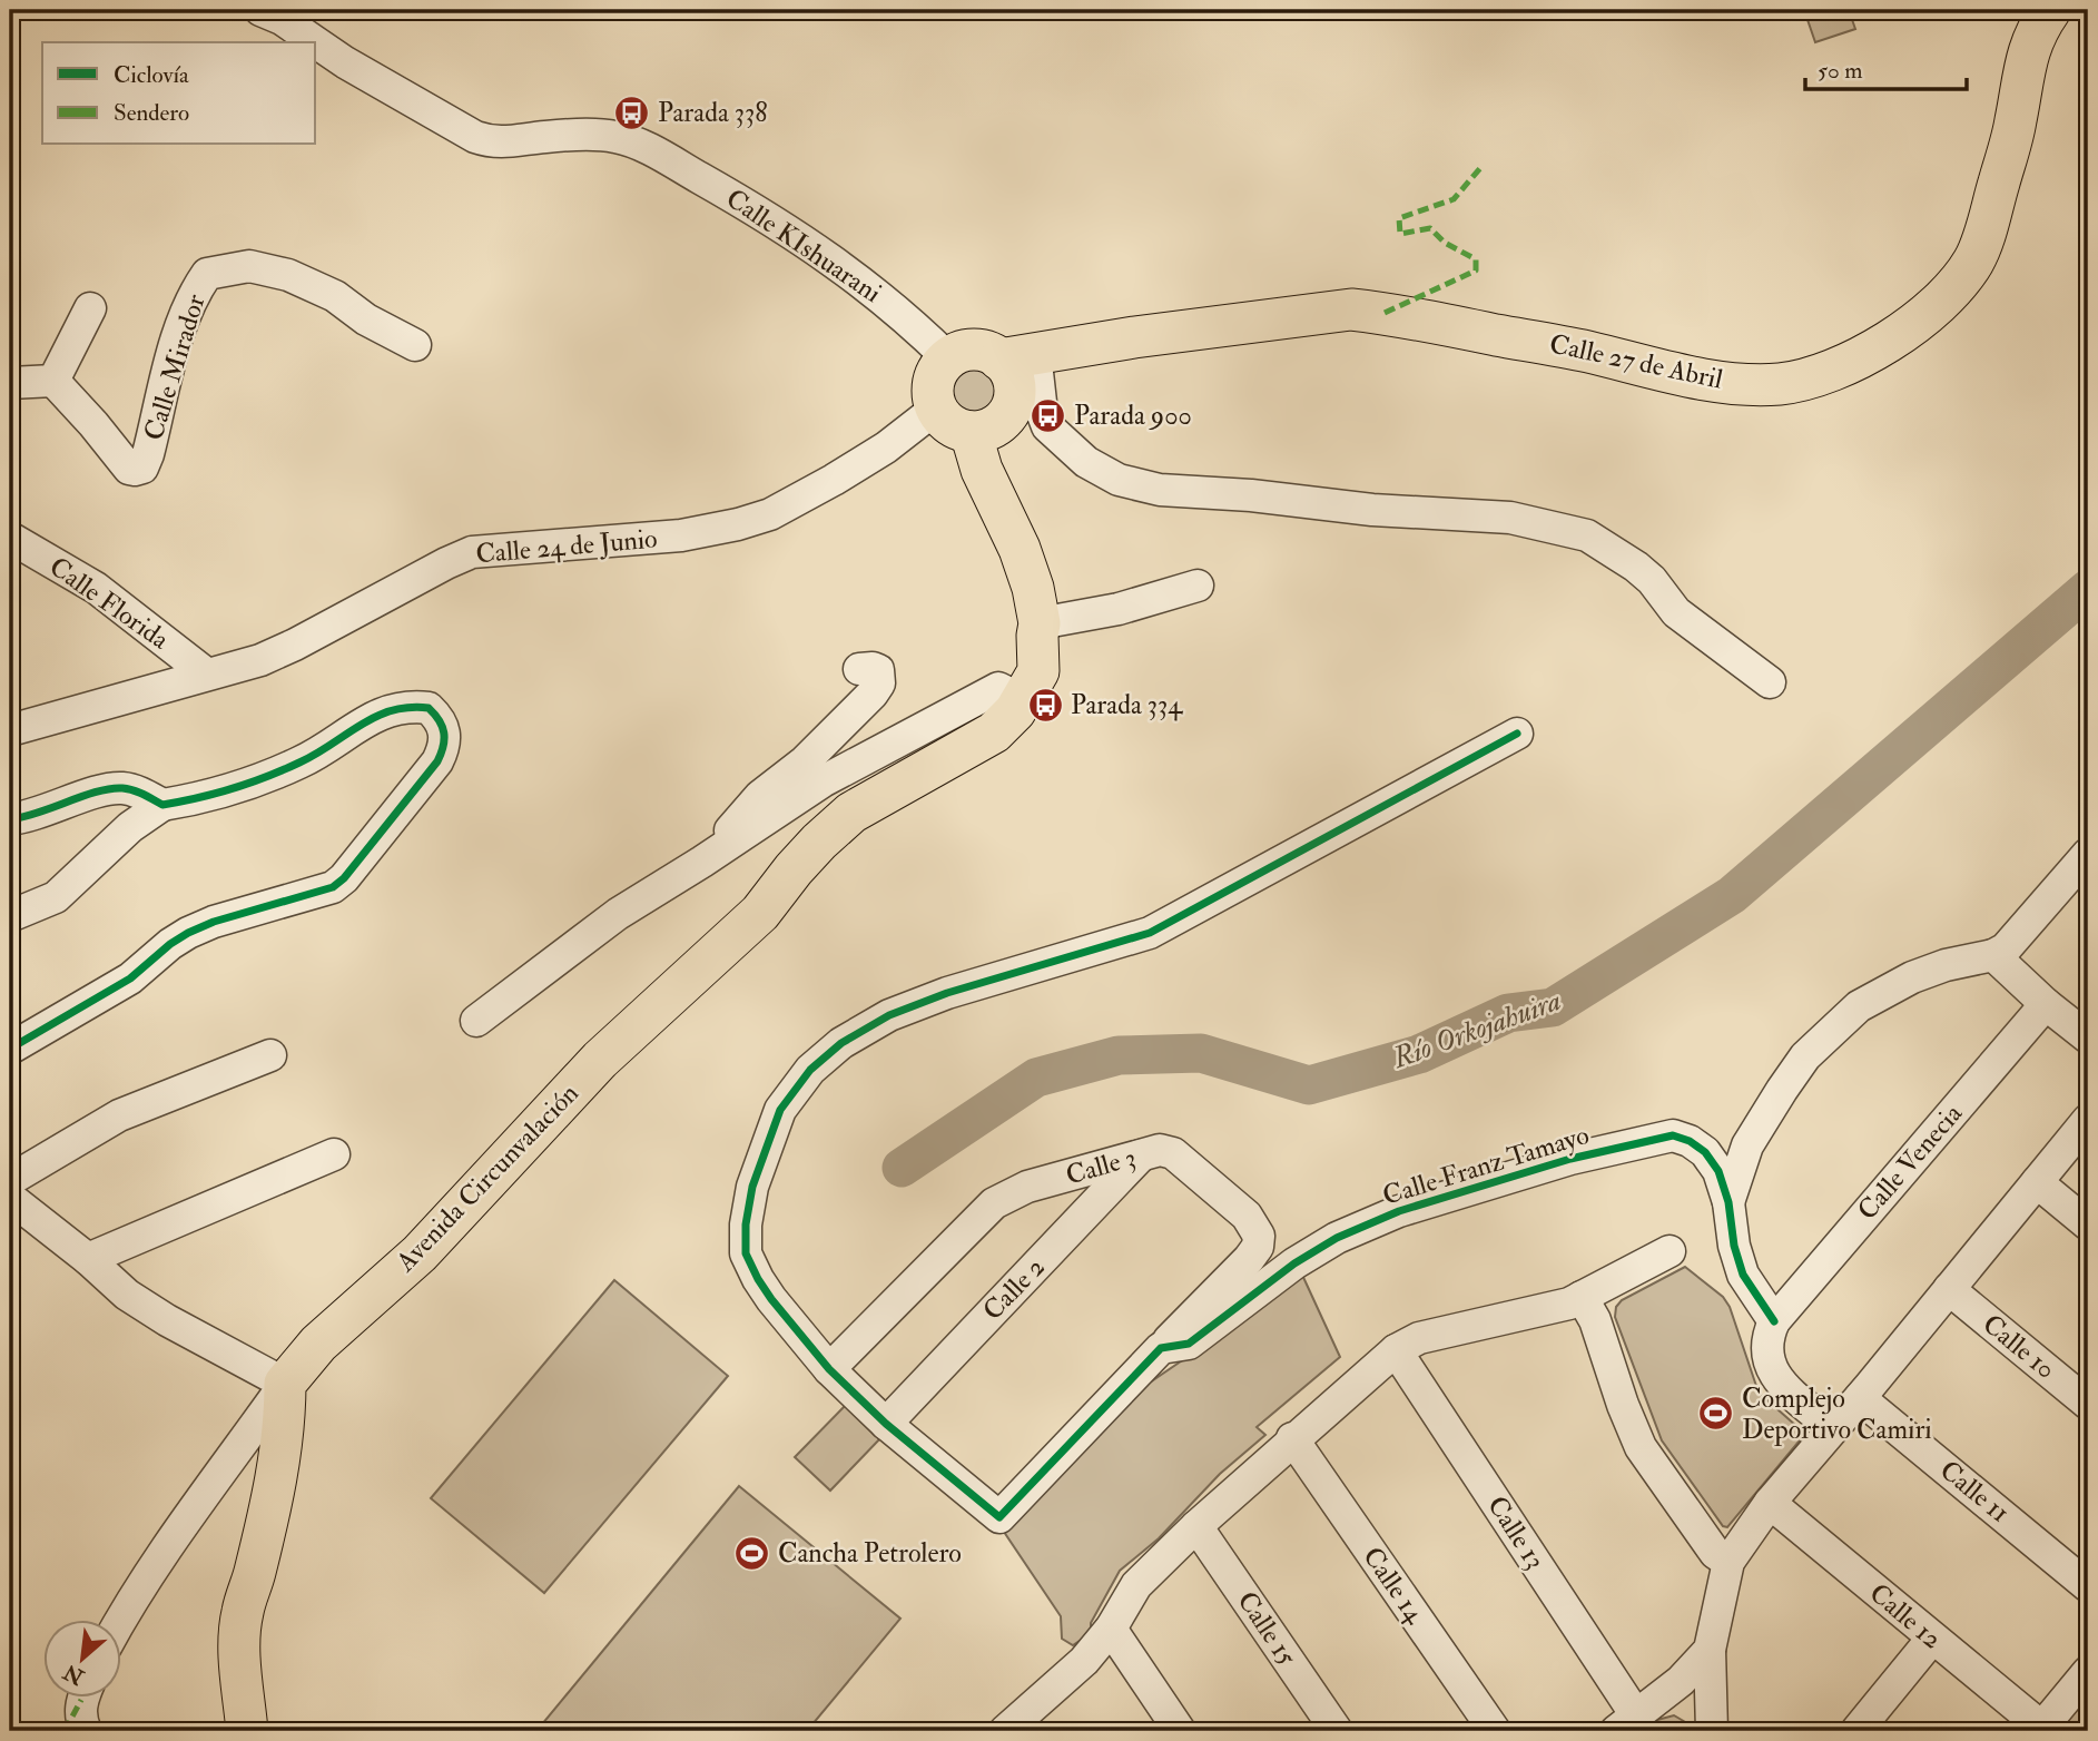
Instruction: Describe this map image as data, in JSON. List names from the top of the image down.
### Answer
{
  "streets": {
    "main road": ["Calle 27 de Abril", "Avenida Circunvalación"],
    "street": [
      "Calle KIshuarani",
      "Calle Mirador",
      "Calle 24 de Junio",
      "Calle Florida",
      "Calle Venecia",
      "Calle Franz Tamayo",
      "Calle 3",
      "Calle 2",
      "Calle 10",
      "Calle 11",
      "Calle 13",
      "Calle 14",
      "Calle 12",
      "Calle 15"
    ]
  },
  "crossings": [
    ["Calle KIshuarani", "Calle 27 de Abril"],
    ["Calle KIshuarani", "Calle 24 de Junio"],
    ["Calle 27 de Abril", "Calle 24 de Junio"],
    ["Calle 24 de Junio", "Calle Florida"],
    ["Calle Franz Tamayo", "Calle 3"],
    ["Calle Franz Tamayo", "Calle 2"],
    ["Calle 3", "Calle 2"]
  ],
  "water": ["Río Orkojahuira"],
  "places": {
    "bus stop": ["Parada 338", "Parada 900", "Parada 334"],
    "sports": ["Complejo Deportivo Camiri", "Cancha Petrolero"]
  },
  "legend": ["Ciclovía", "Sendero"],
  "scale_bar": "50 m",
  "north": "bottom left"
}
